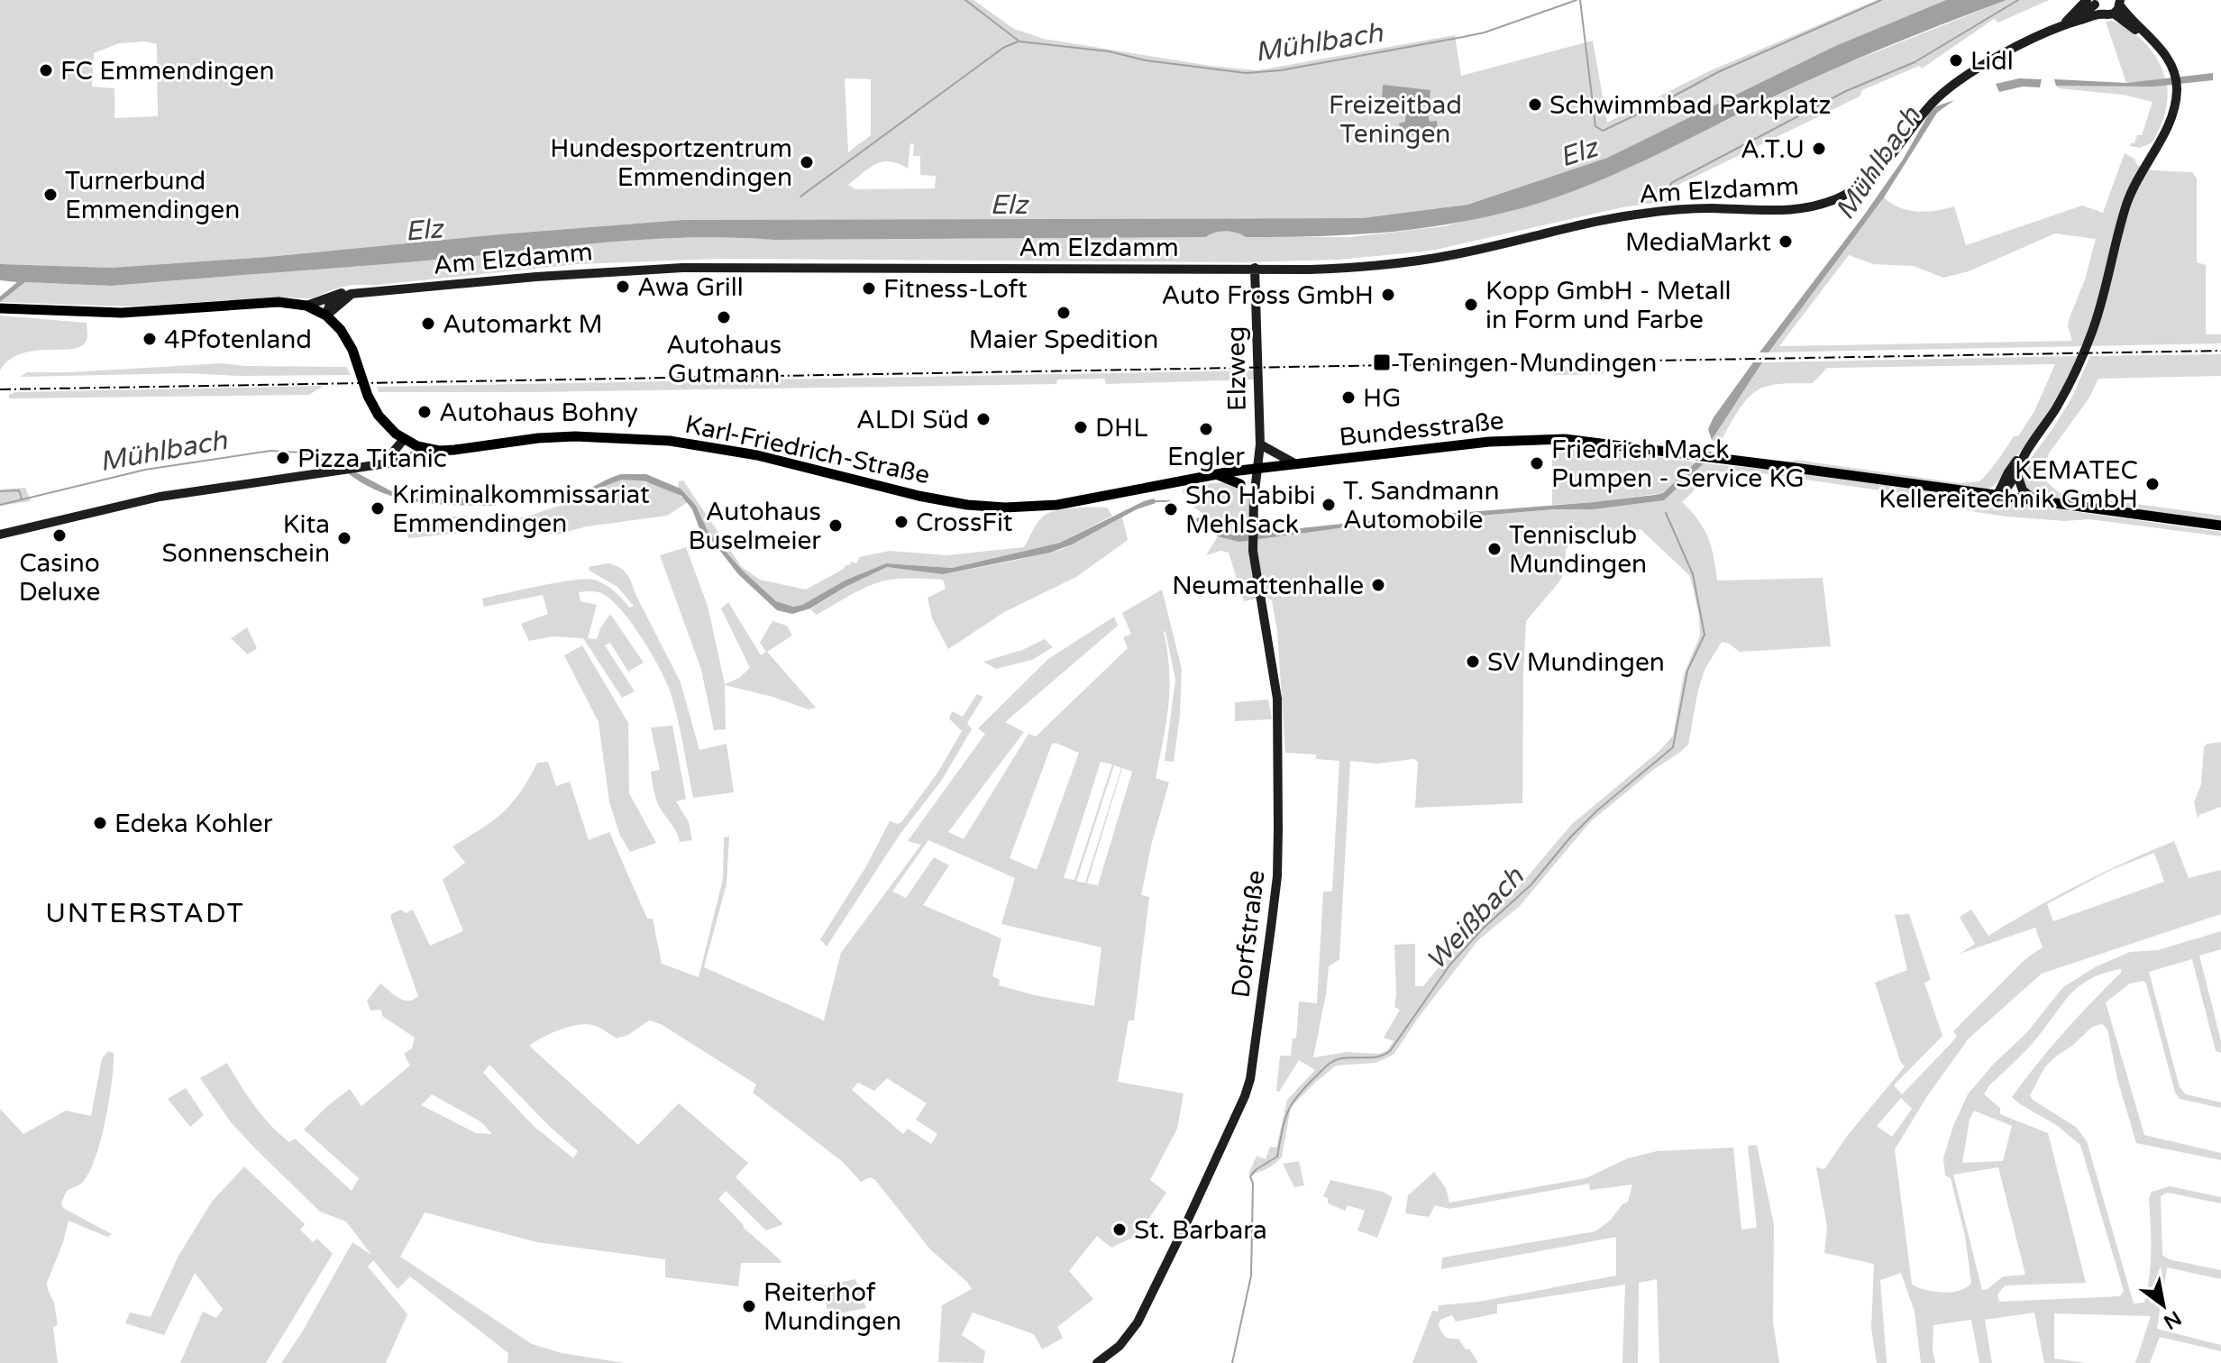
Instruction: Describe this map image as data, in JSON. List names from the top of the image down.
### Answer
{
  "streets": {
    "main road": ["Am Elzdamm", "Bundesstraße", "Karl-Friedrich-Straße"],
    "street": ["Elzweg", "Dorfstraße"]
  },
  "crossings": [
    ["Am Elzdamm", "Elzweg"],
    ["Am Elzdamm", "Karl-Friedrich-Straße"],
    ["Elzweg", "Bundesstraße"],
    ["Elzweg", "Dorfstraße"],
    ["Bundesstraße", "Karl-Friedrich-Straße"],
    ["Bundesstraße", "Dorfstraße"]
  ],
  "districts": ["UNTERSTADT"],
  "water": ["Mühlbach", "Elz", "Weißbach"],
  "parks": ["Freizeitbad Teningen"],
  "places": {
    "other": [
      "Lidl",
      "FC Emmendingen",
      "Schwimmbad Parkplatz",
      "A.T.U",
      "Hundesportzentrum Emmendingen",
      "Turnerbund Emmendingen",
      "MediaMarkt",
      "Awa Grill",
      "Fitness-Loft",
      "Auto Fross GmbH",
      "Kopp GmbH - Metall in Form und Farbe",
      "Maier Spedition",
      "Autohaus Gutmann",
      "Automarkt M",
      "4Pfotenland",
      "HG",
      "Autohaus Bohny",
      "ALDI Süd",
      "DHL",
      "Engler",
      "Pizza Titanic",
      "Friedrich Mack Pumpen - Service KG",
      "KEMATEC Kellereitechnik GmbH",
      "T. Sandmann Automobile",
      "Kriminalkommissariat Emmendingen",
      "Sho Habibi Mehlsack",
      "CrossFit",
      "Autohaus Buselmeier",
      "Casino Deluxe",
      "Kita Sonnenschein",
      "Tennisclub Mundingen",
      "Neumattenhalle",
      "SV Mundingen",
      "Edeka Kohler",
      "St. Barbara",
      "Reiterhof Mundingen"
    ],
    "transit": ["Teningen-Mundingen"]
  },
  "north": "bottom right"
}
